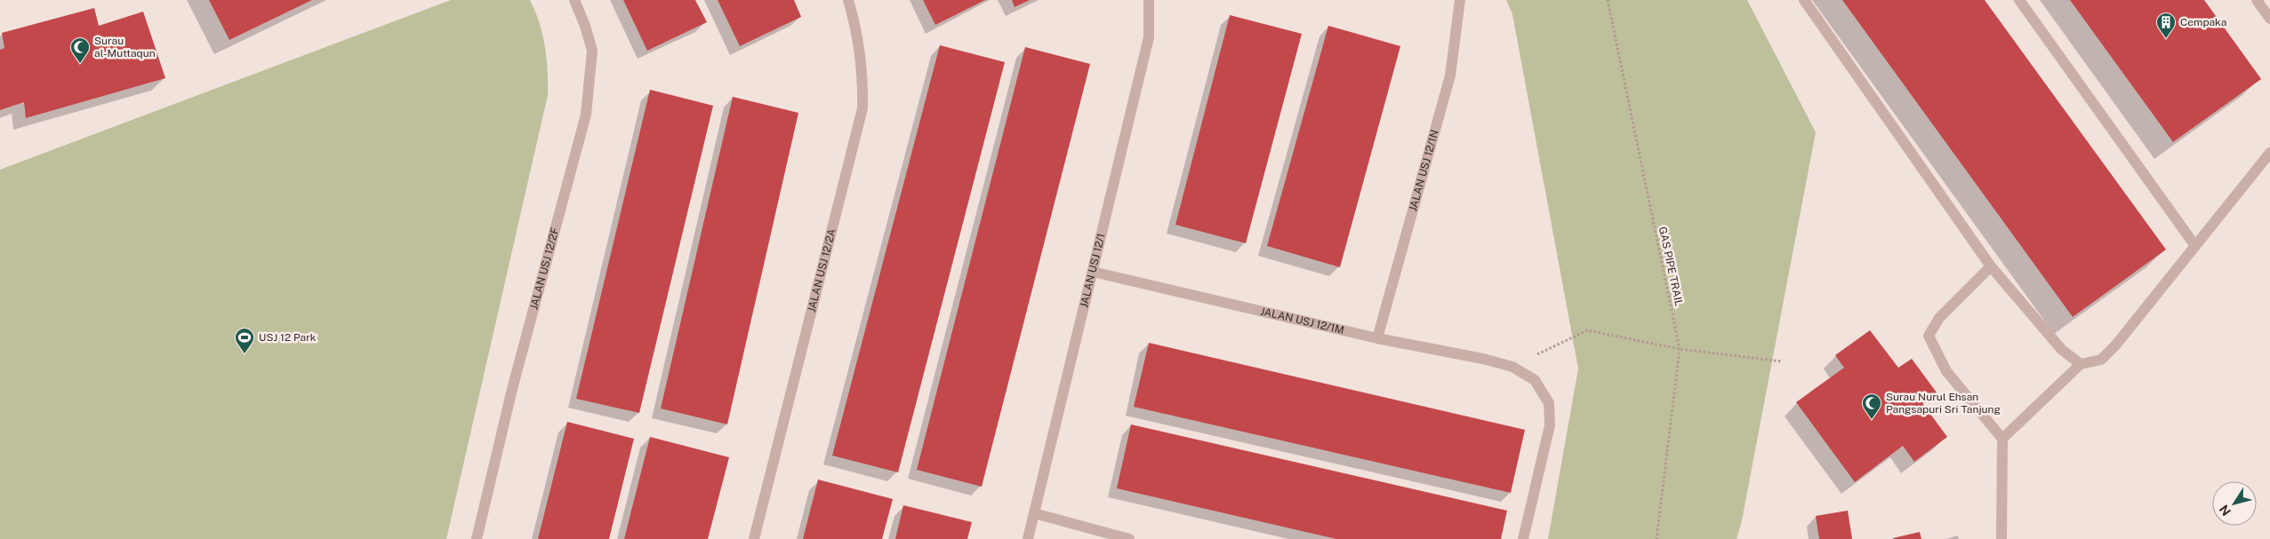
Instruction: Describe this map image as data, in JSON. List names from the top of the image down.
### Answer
{
  "streets": {
    "street": [
      "JALAN USJ 12/1N",
      "JALAN USJ 12/2F",
      "JALAN USJ 12/2A",
      "JALAN USJ 12/1",
      "JALAN USJ 12/1M"
    ],
    "path": ["GAS PIPE TRAIL"]
  },
  "crossings": [
    ["JALAN USJ 12/1N", "JALAN USJ 12/1M"],
    ["JALAN USJ 12/1", "JALAN USJ 12/1M"]
  ],
  "places": {
    "building": ["Cempaka"],
    "mosque": ["Surau al-Muttaqun", "Surau Nurul Ehsan Pangsapuri Sri Tanjung"],
    "sports": ["USJ 12 Park"]
  },
  "north": "bottom left"
}
